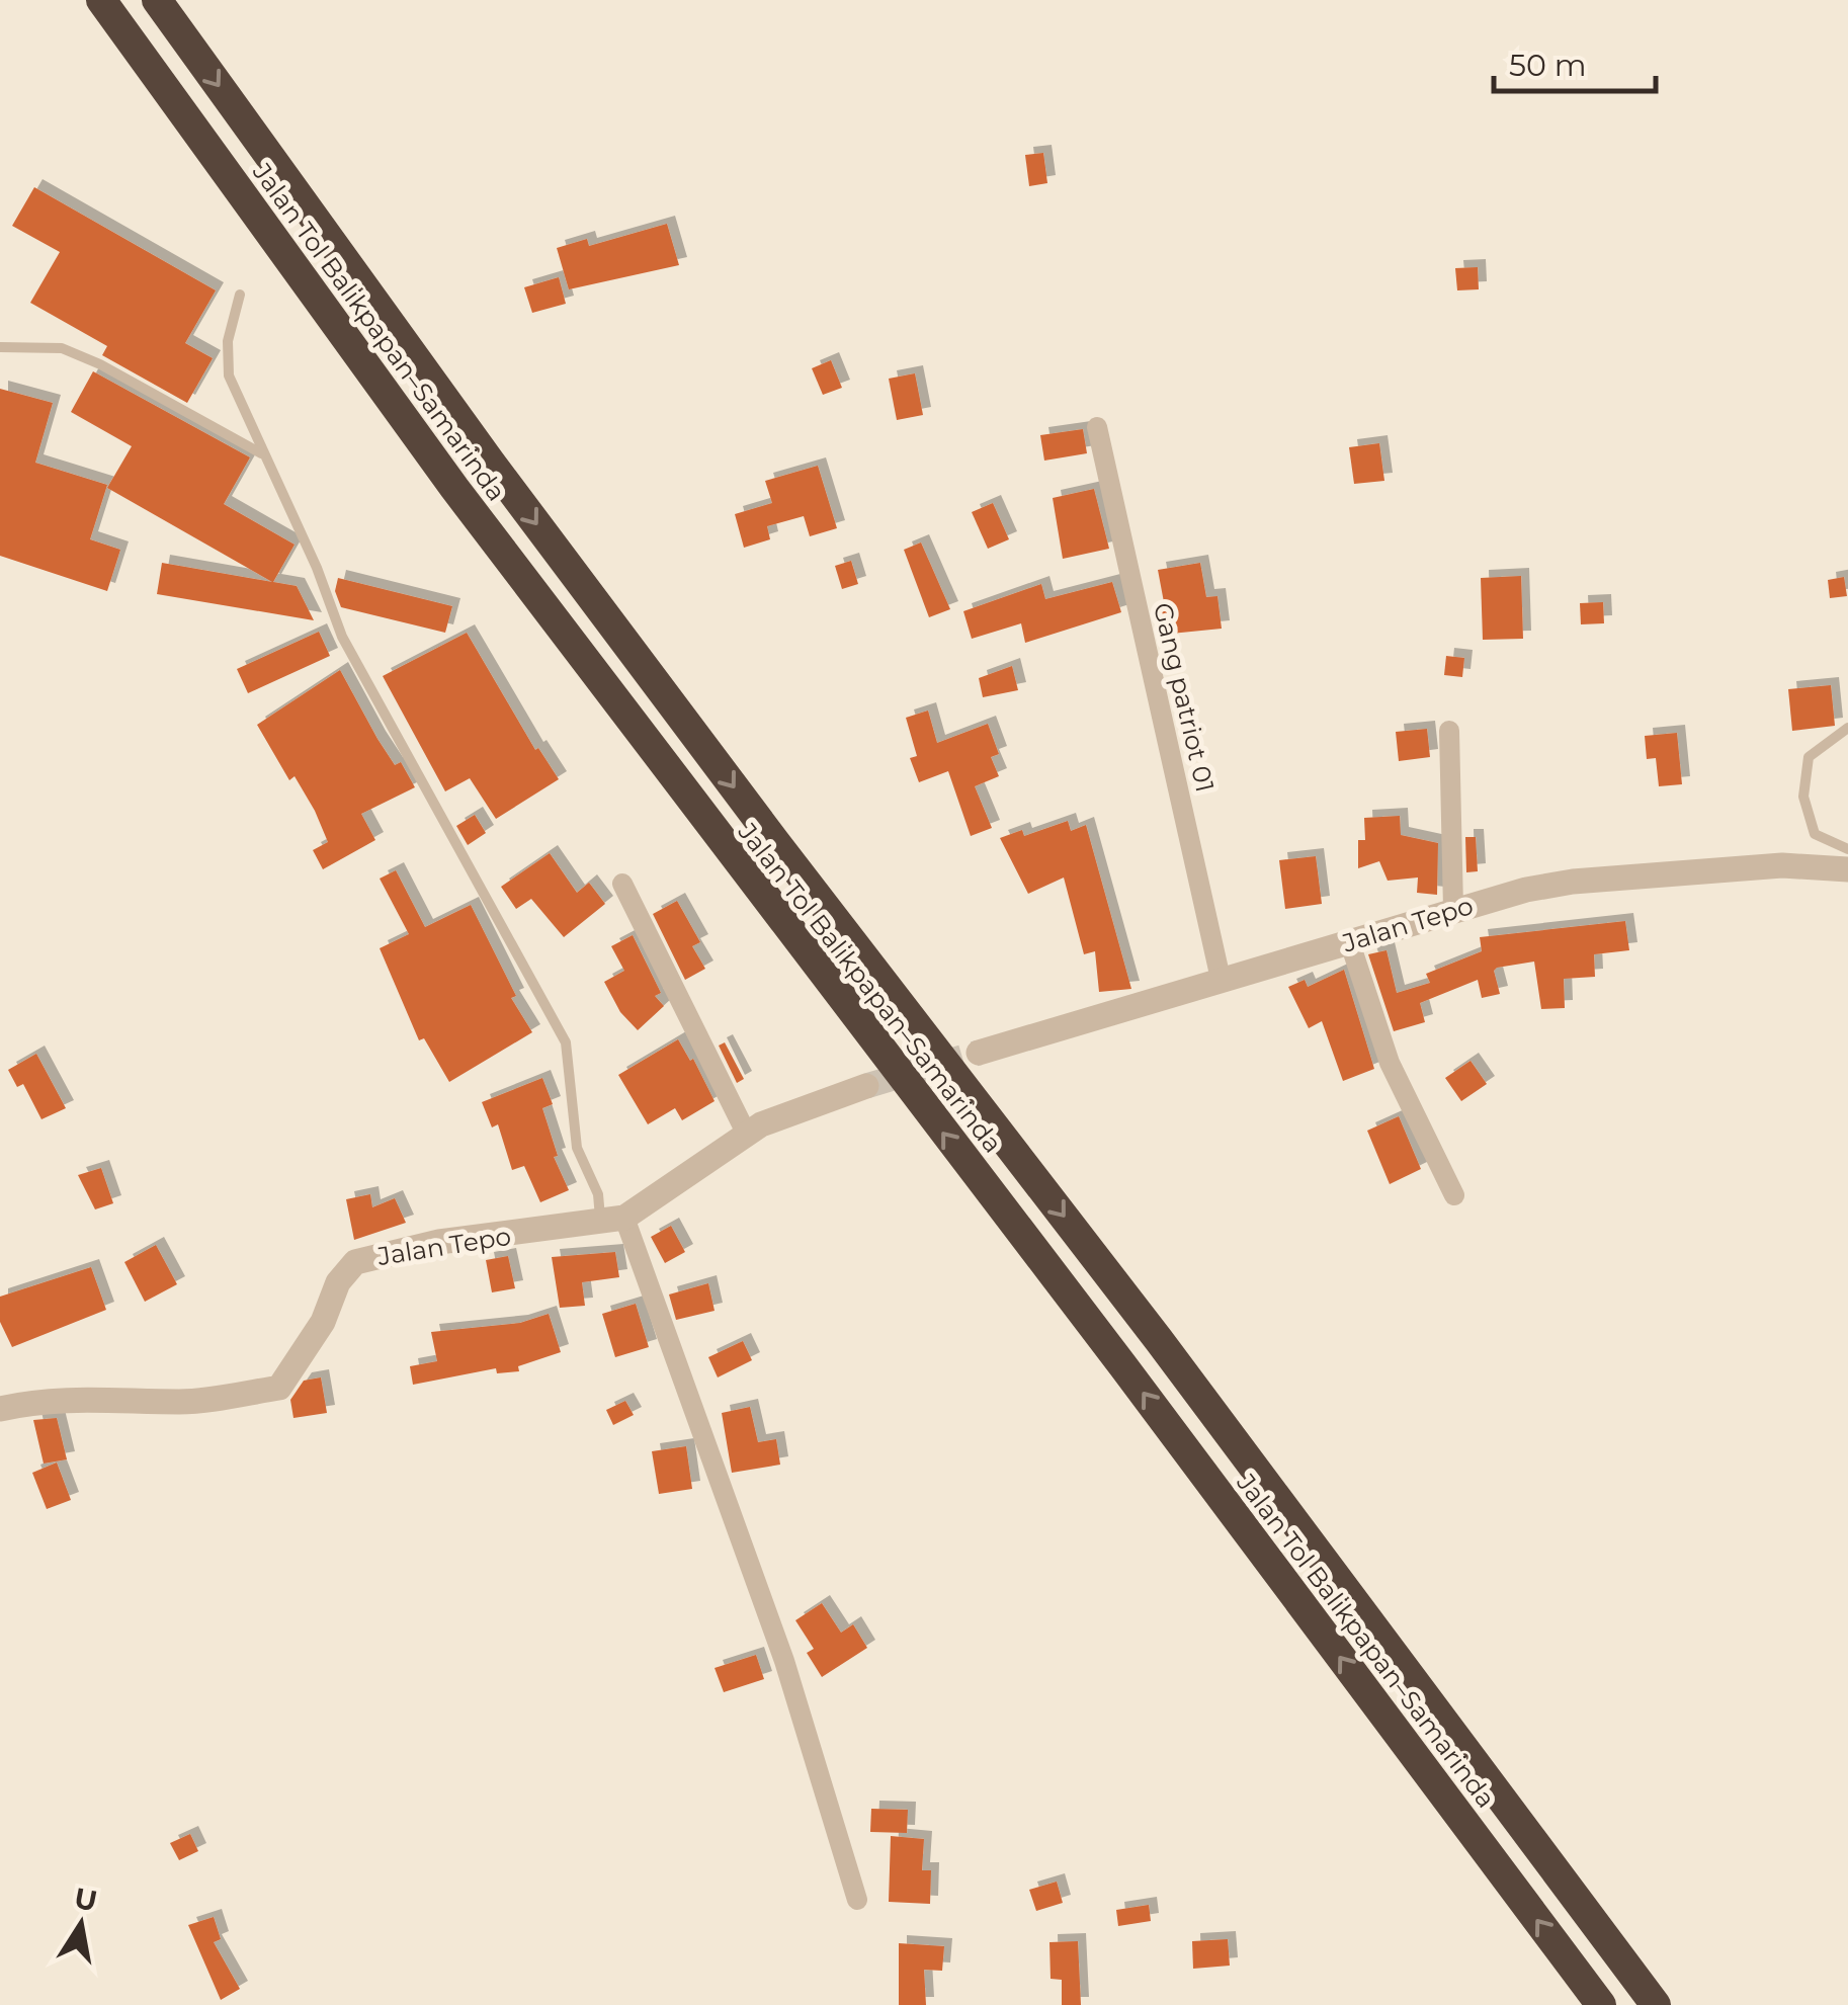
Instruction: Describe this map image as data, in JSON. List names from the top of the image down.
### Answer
{
  "streets": {
    "highway": ["Jalan Tol Balikpapan–Samarinda"],
    "street": ["Gang patriot 01", "Jalan Tepo"]
  },
  "crossings": [
    ["Gang patriot 01", "Jalan Tepo"]
  ],
  "scale_bar": "50 m",
  "north": "top"
}
